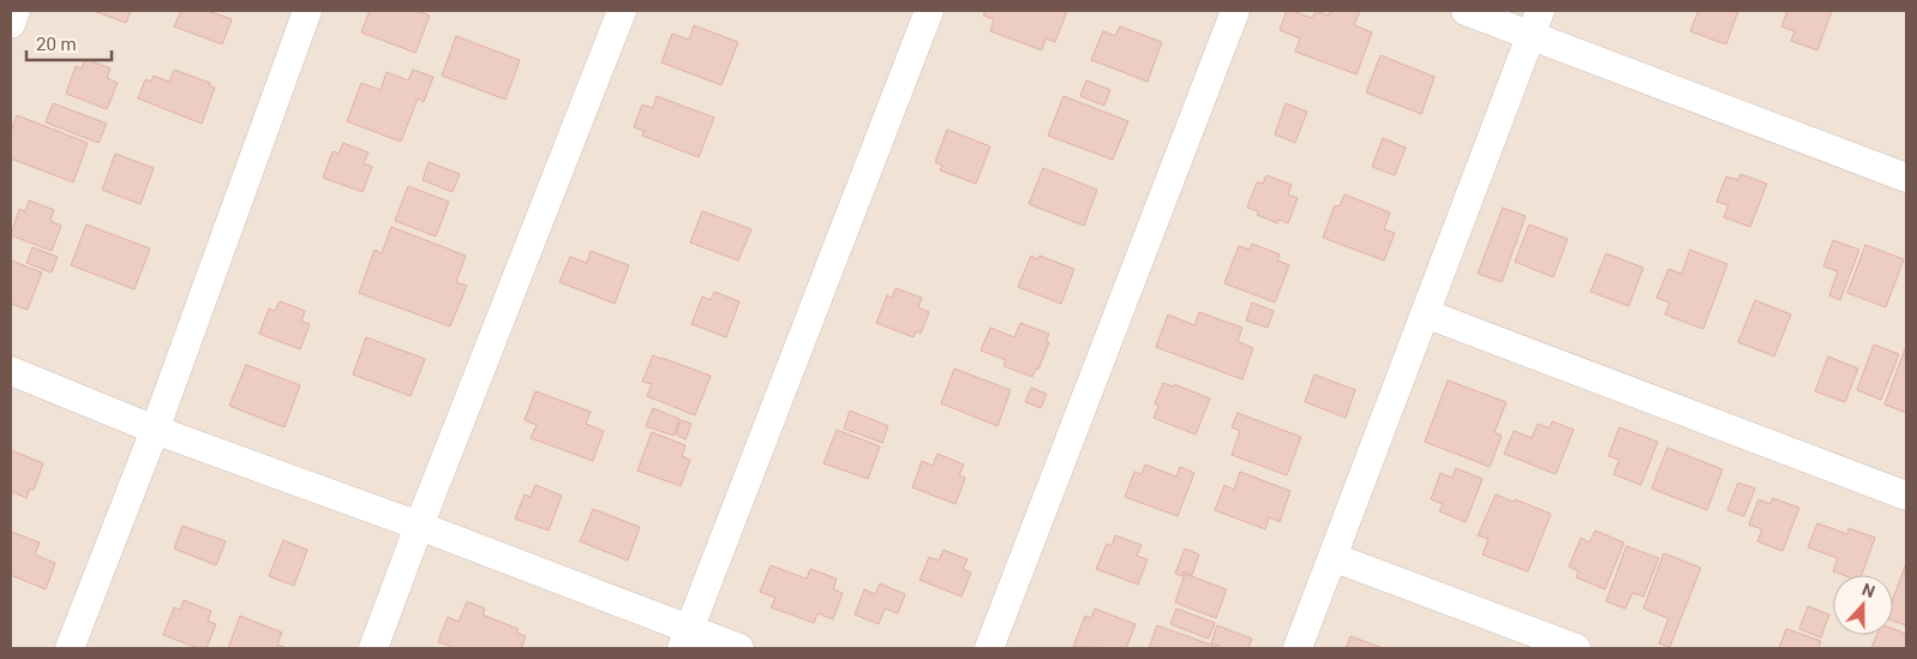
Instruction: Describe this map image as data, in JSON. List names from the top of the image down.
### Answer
{
  "scale_bar": "20 m",
  "north": "top"
}
